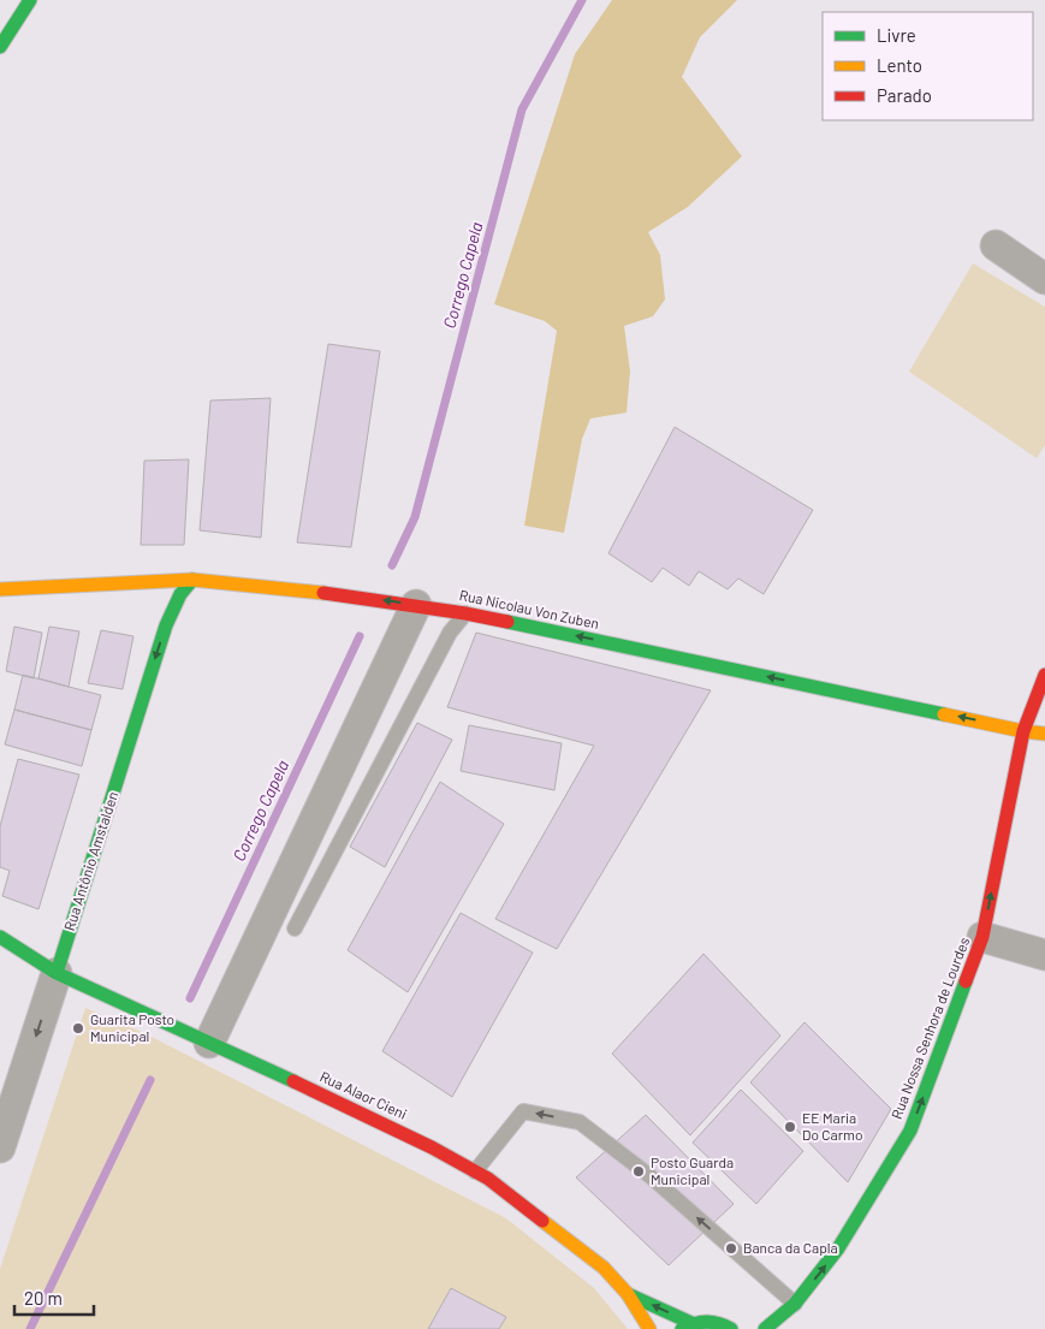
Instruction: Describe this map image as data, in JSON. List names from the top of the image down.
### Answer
{
  "streets": {
    "main road": [
      "Rua Nicolau Von Zuben",
      "Rua Antônio Amstalden",
      "Rua Nossa Senhora de Lourdes",
      "Rua Alaor Cieni"
    ]
  },
  "crossings": [
    ["Rua Nicolau Von Zuben", "Rua Antônio Amstalden"],
    ["Rua Nicolau Von Zuben", "Rua Nossa Senhora de Lourdes"],
    ["Rua Antônio Amstalden", "Rua Alaor Cieni"]
  ],
  "one_way": ["Rua Nicolau Von Zuben", "Rua Antônio Amstalden", "Rua Nossa Senhora de Lourdes"],
  "water": ["Corrego Capela"],
  "places": [
    "Guarita Posto Municipal",
    "EE Maria Do Carmo",
    "Posto Guarda Municipal",
    "Banca da Capla"
  ],
  "legend": ["Livre", "Lento", "Parado"],
  "scale_bar": "20 m"
}
